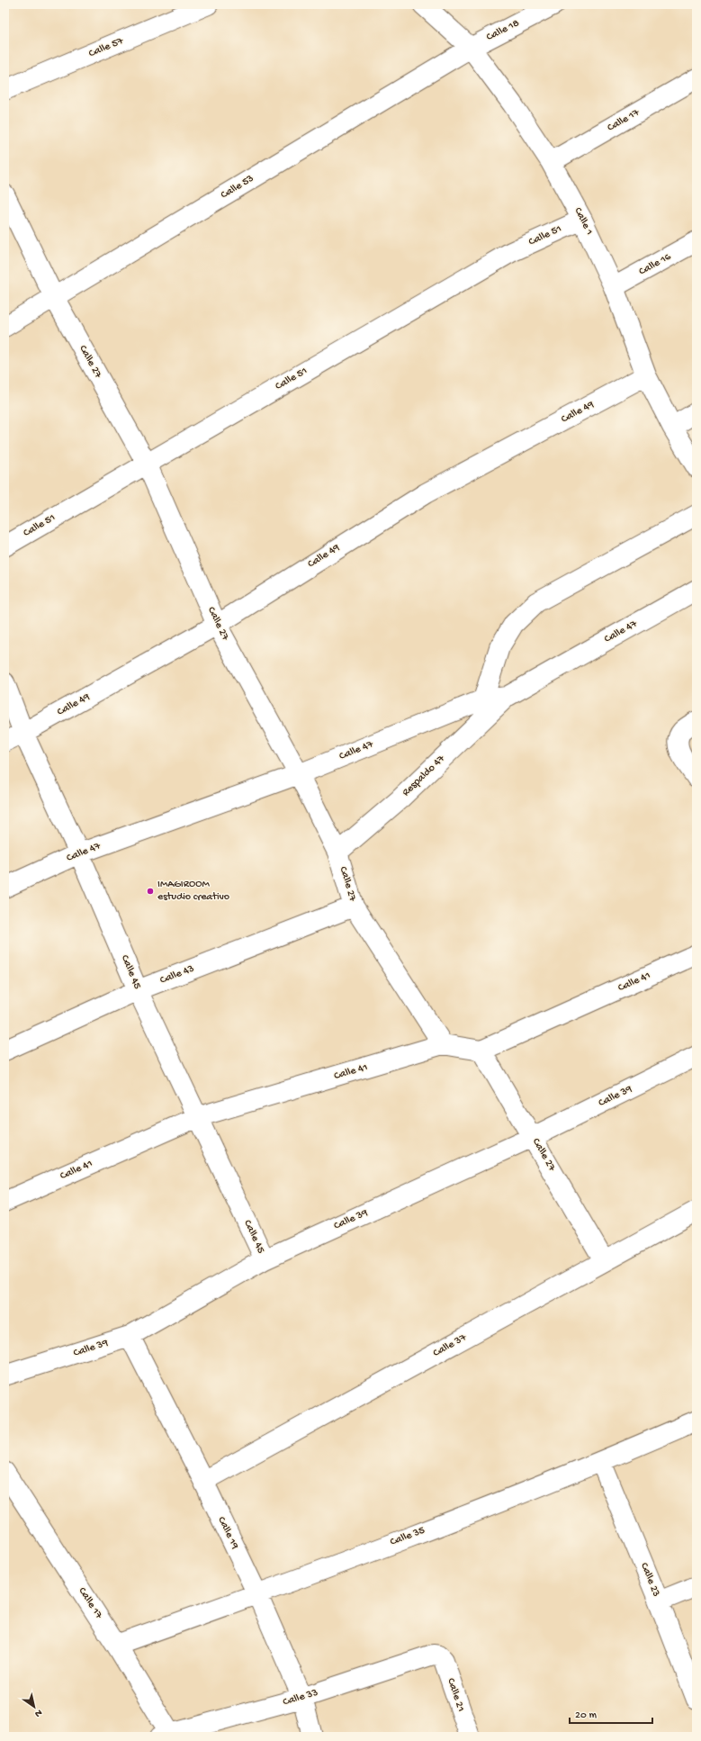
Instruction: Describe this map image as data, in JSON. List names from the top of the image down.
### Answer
{
  "streets": {
    "street": [
      "Calle 18",
      "Calle 57",
      "Calle 17",
      "Calle 53",
      "Calle 1",
      "Calle 51",
      "Calle 16",
      "Calle 27",
      "Calle 49",
      "Calle 47",
      "Respaldo 47",
      "Calle 45",
      "Calle 43",
      "Calle 41",
      "Calle 39",
      "Calle 37",
      "Calle 19",
      "Calle 35",
      "Calle 23",
      "Calle 21",
      "Calle 33"
    ]
  },
  "crossings": [
    ["Calle 18", "Calle 53"],
    ["Calle 18", "Calle 1"],
    ["Calle 17", "Calle 1"],
    ["Calle 17", "Calle 35"],
    ["Calle 17", "Calle 33"],
    ["Calle 53", "Calle 1"],
    ["Calle 53", "Calle 27"],
    ["Calle 1", "Calle 51"],
    ["Calle 1", "Calle 16"],
    ["Calle 1", "Calle 49"],
    ["Calle 51", "Calle 27"],
    ["Calle 27", "Calle 49"],
    ["Calle 27", "Calle 47"],
    ["Calle 27", "Respaldo 47"],
    ["Calle 27", "Calle 43"],
    ["Calle 27", "Calle 41"],
    ["Calle 27", "Calle 39"],
    ["Calle 27", "Calle 37"],
    ["Calle 49", "Calle 45"],
    ["Calle 47", "Respaldo 47"],
    ["Calle 47", "Calle 45"],
    ["Calle 45", "Calle 43"],
    ["Calle 45", "Calle 41"],
    ["Calle 45", "Calle 39"],
    ["Calle 39", "Calle 19"],
    ["Calle 37", "Calle 19"],
    ["Calle 19", "Calle 35"],
    ["Calle 19", "Calle 33"],
    ["Calle 35", "Calle 23"],
    ["Calle 21", "Calle 33"]
  ],
  "places": ["IMAGIROOM estudio creativo"],
  "scale_bar": "20 m",
  "north": "bottom right"
}
